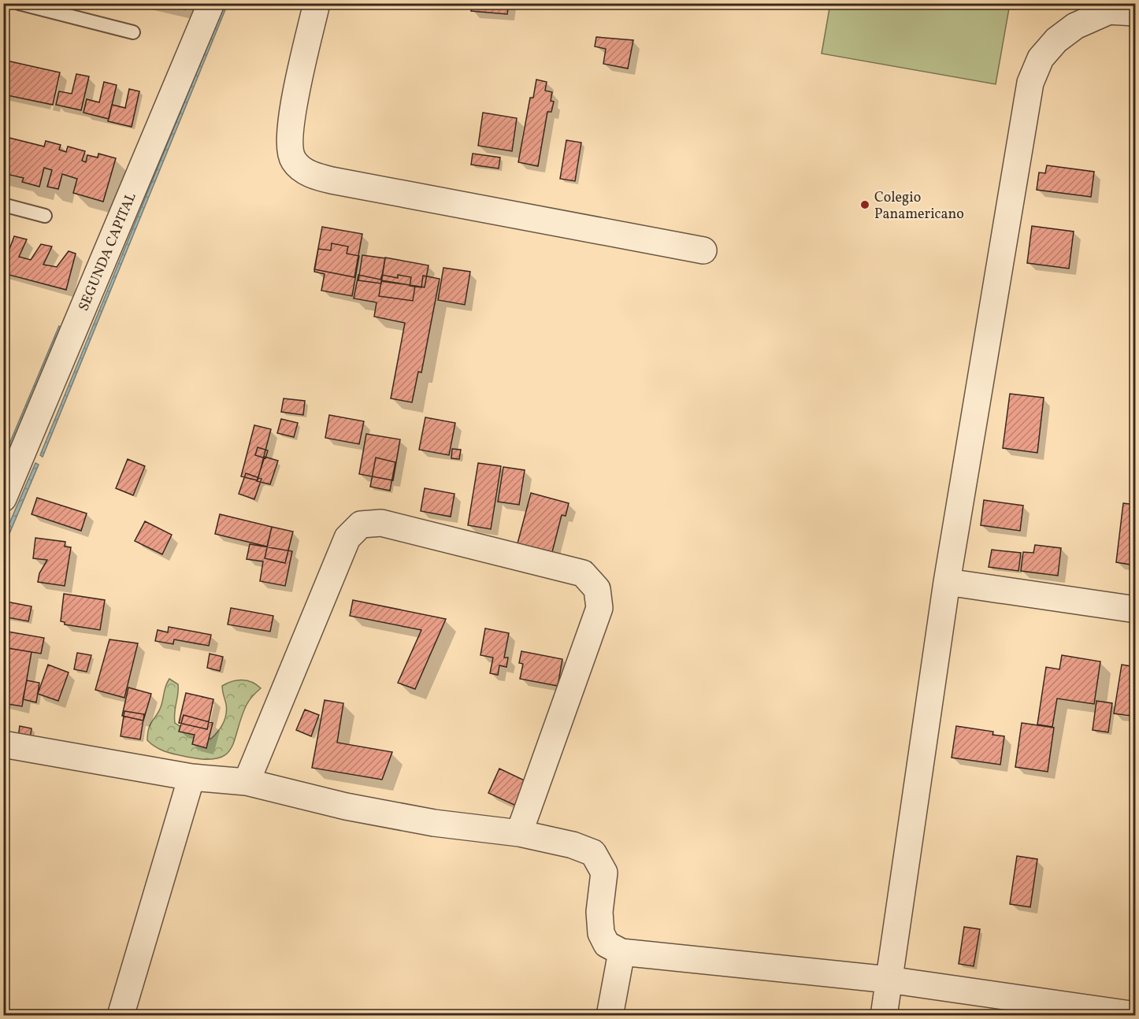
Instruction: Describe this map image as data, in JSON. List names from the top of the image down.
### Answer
{
  "streets": {
    "street": ["SEGUNDA CAPITAL"]
  },
  "places": ["Colegio Panamericano"]
}
